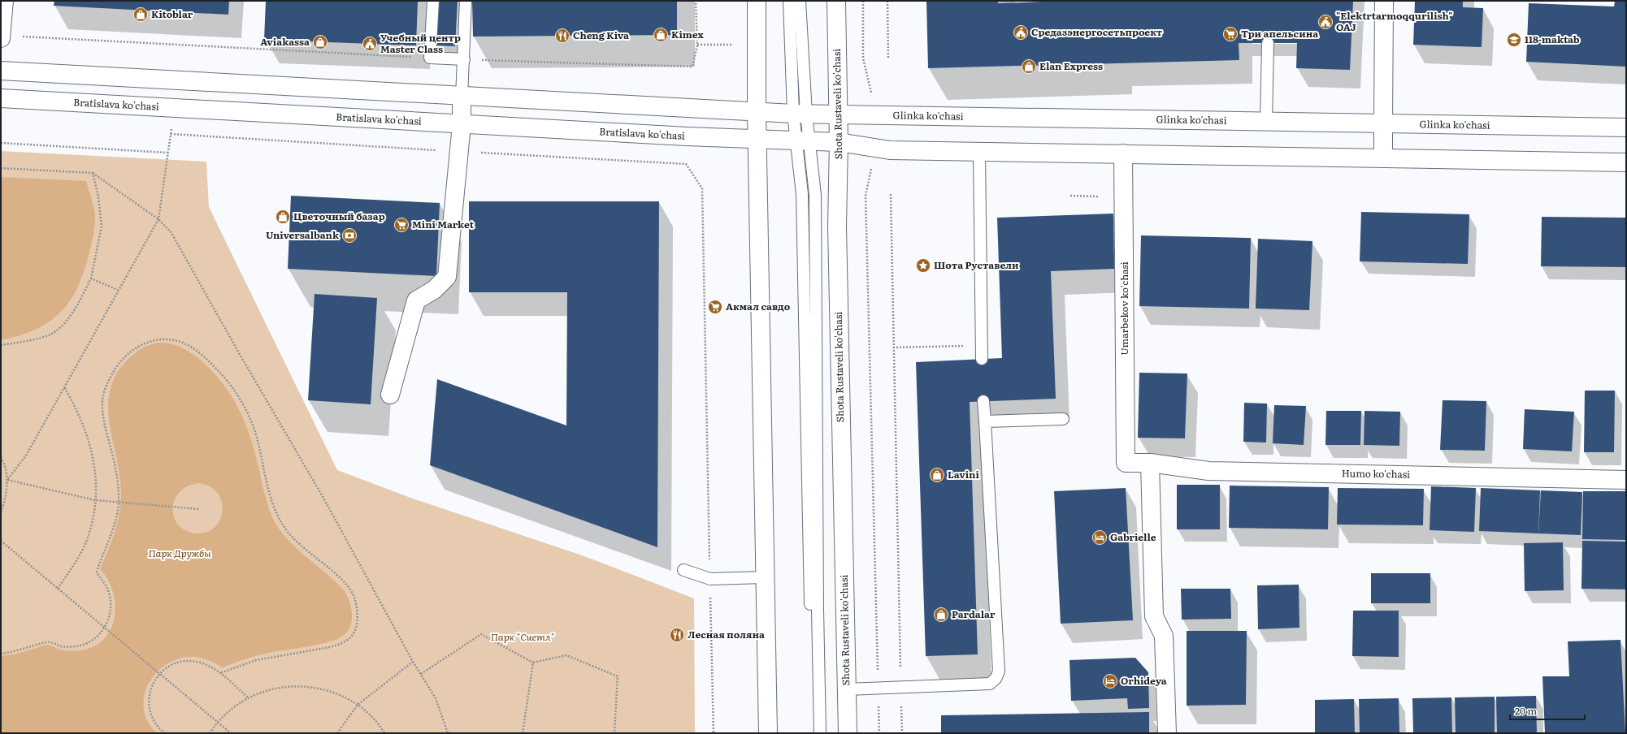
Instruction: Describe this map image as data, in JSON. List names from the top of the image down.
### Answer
{
  "streets": {
    "main road": [
      "Shota Rustaveli ko'chasi",
      "Bratislava ko'chasi",
      "Glinka ko'chasi",
      "Umarbekov ko'chasi",
      "Humo ko'chasi"
    ]
  },
  "crossings": [
    ["Shota Rustaveli ko'chasi", "Glinka ko'chasi"],
    ["Umarbekov ko'chasi", "Humo ko'chasi"]
  ],
  "parks": ["Парк Дружбы", "Парк \"Сиетл\""],
  "places": {
    "shop": [
      "Kitoblar",
      "Kimex",
      "Aviakassa",
      "Elan Express",
      "Цветочный базар",
      "Lavini",
      "Pardalar"
    ],
    "public building": ["\"Elektrtarmoqqurilish\" OAJ", "Средазэнергосетьпроект", "Учебный центр Master Class"],
    "supermarket": ["Три апельсина", "Mini Market", "Акмал савдо"],
    "restaurant": ["Cheng Kiva", "Лесная поляна"],
    "school or university": ["118-maktab"],
    "bank": ["Universalbank"],
    "place": ["Шота Руставели"],
    "hotel": ["Gabrielle", "Orhideya"]
  },
  "scale_bar": "20 m"
}
